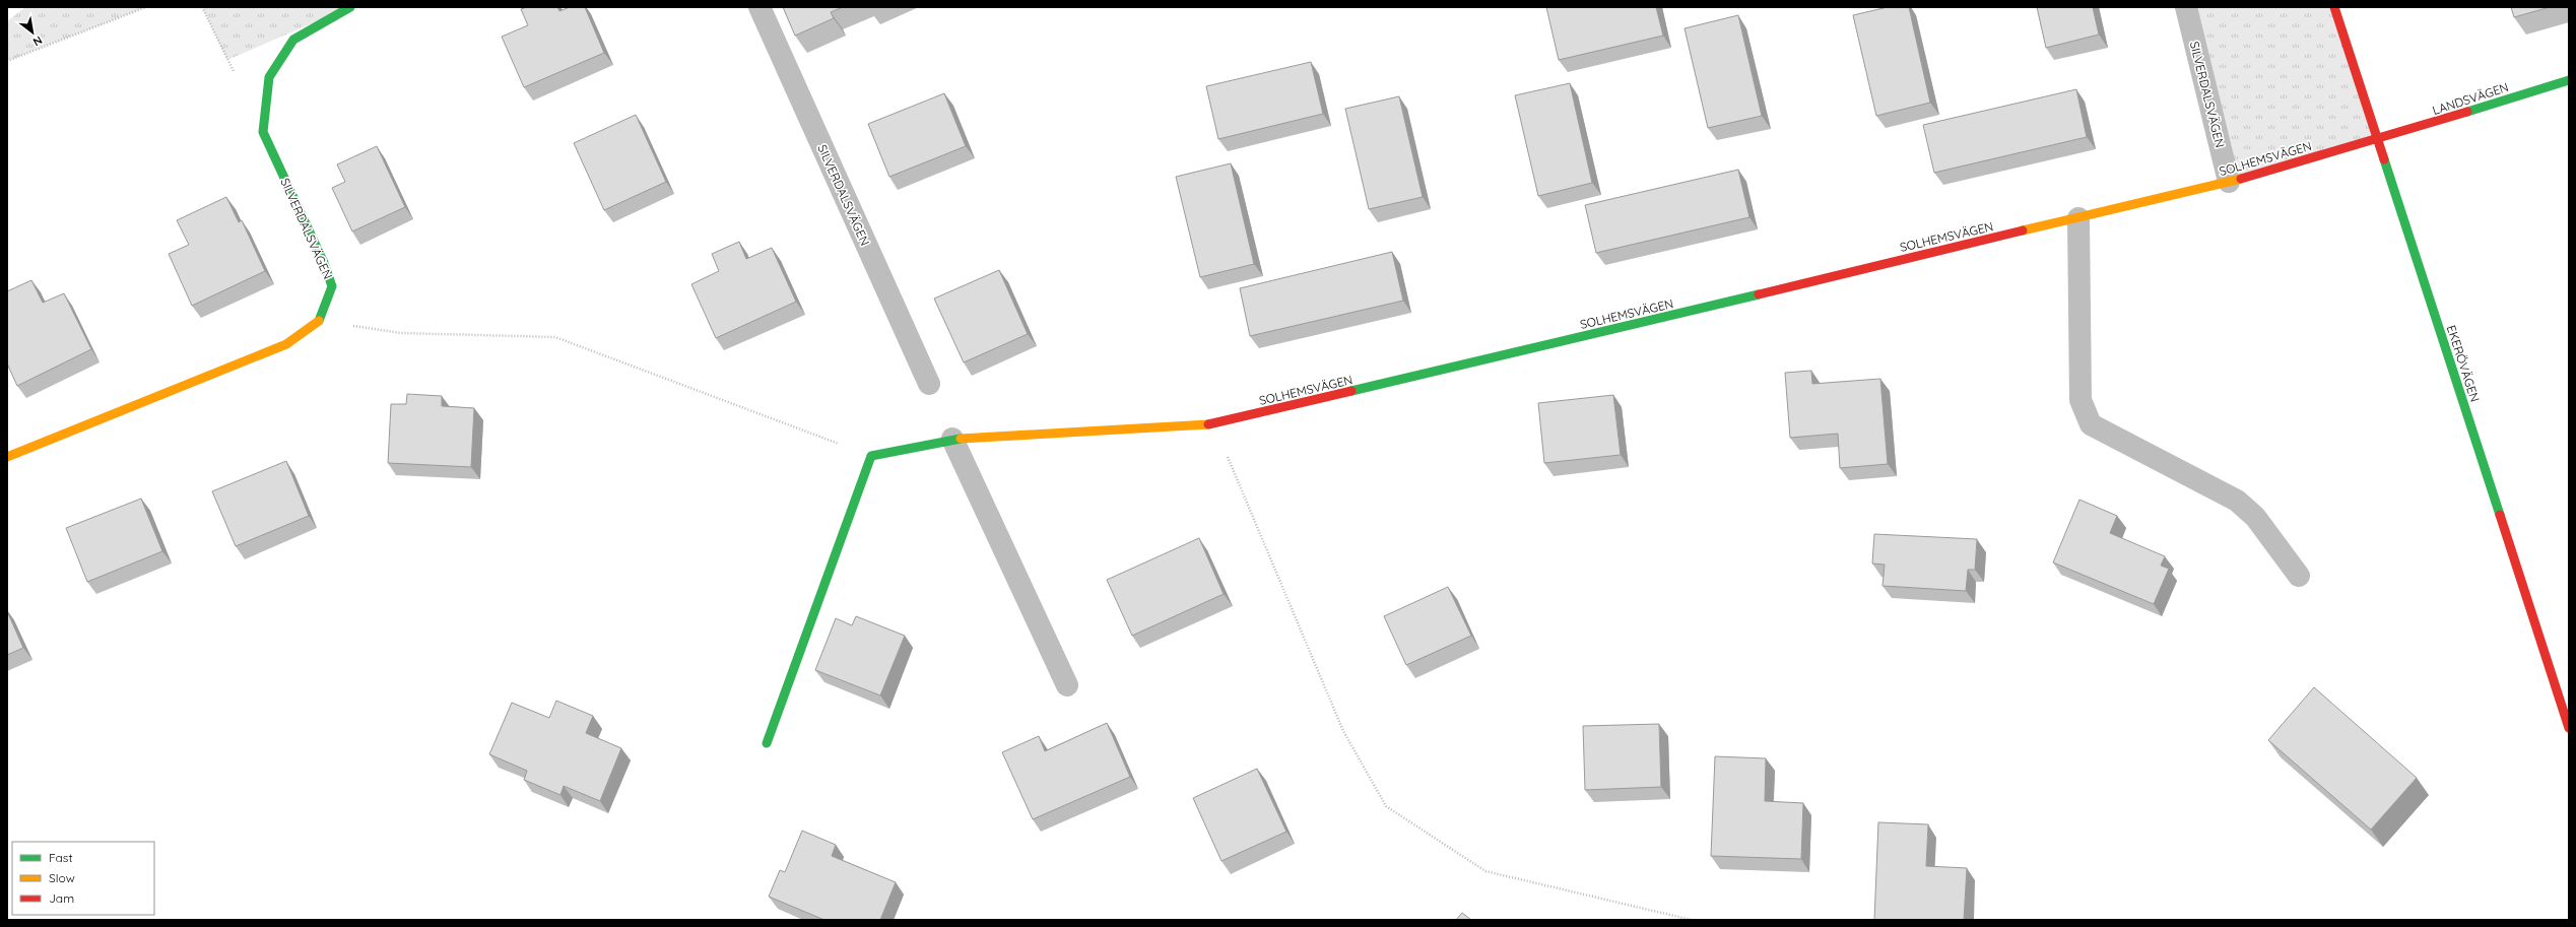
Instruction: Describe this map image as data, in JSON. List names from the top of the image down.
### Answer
{
  "streets": {
    "street": [
      "SILVERDALSVÄGEN",
      "LANDSVÄGEN",
      "SOLHEMSVÄGEN",
      "EKERÖVÄGEN"
    ]
  },
  "crossings": [
    ["SILVERDALSVÄGEN", "SOLHEMSVÄGEN"],
    ["LANDSVÄGEN", "SOLHEMSVÄGEN"],
    ["LANDSVÄGEN", "EKERÖVÄGEN"],
    ["SOLHEMSVÄGEN", "EKERÖVÄGEN"]
  ],
  "legend": ["Fast", "Slow", "Jam"],
  "north": "bottom right"
}
